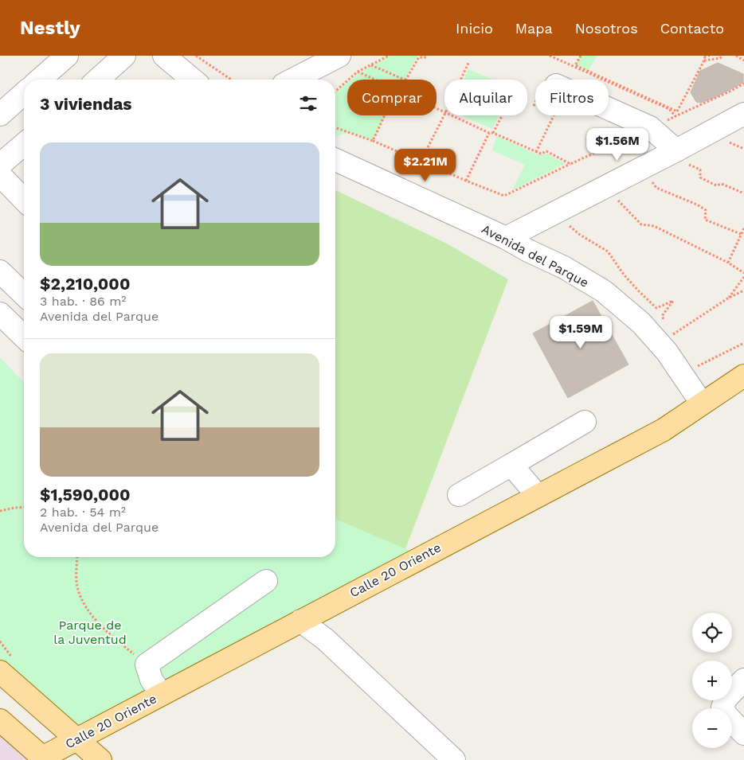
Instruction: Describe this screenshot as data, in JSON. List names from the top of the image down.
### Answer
{
  "streets": {
    "main road": ["Calle 20 Oriente"],
    "street": ["Avenida del Parque"]
  },
  "crossings": [
    ["Avenida del Parque", "Calle 20 Oriente"]
  ],
  "parks": ["Parque de la Juventud"],
  "page": {
    "header": "Nestly",
    "nav": [
      "Inicio",
      "Mapa",
      "Nosotros",
      "Contacto"
    ],
    "chip": ["Comprar", "Alquilar", "Filtros"],
    "heading": "3 viviendas",
    "list": [
      {
        "name": "$2,210,000",
        "note": "3 hab. · 86 m² · Avenida del Parque"
      },
      {
        "name": "$1,590,000",
        "note": "2 hab. · 54 m² · Avenida del Parque"
      }
    ],
    "price": ["$1.56M", "$2.21M", "$1.59M"],
    "map_buttons": ["+", "−"]
  }
}
